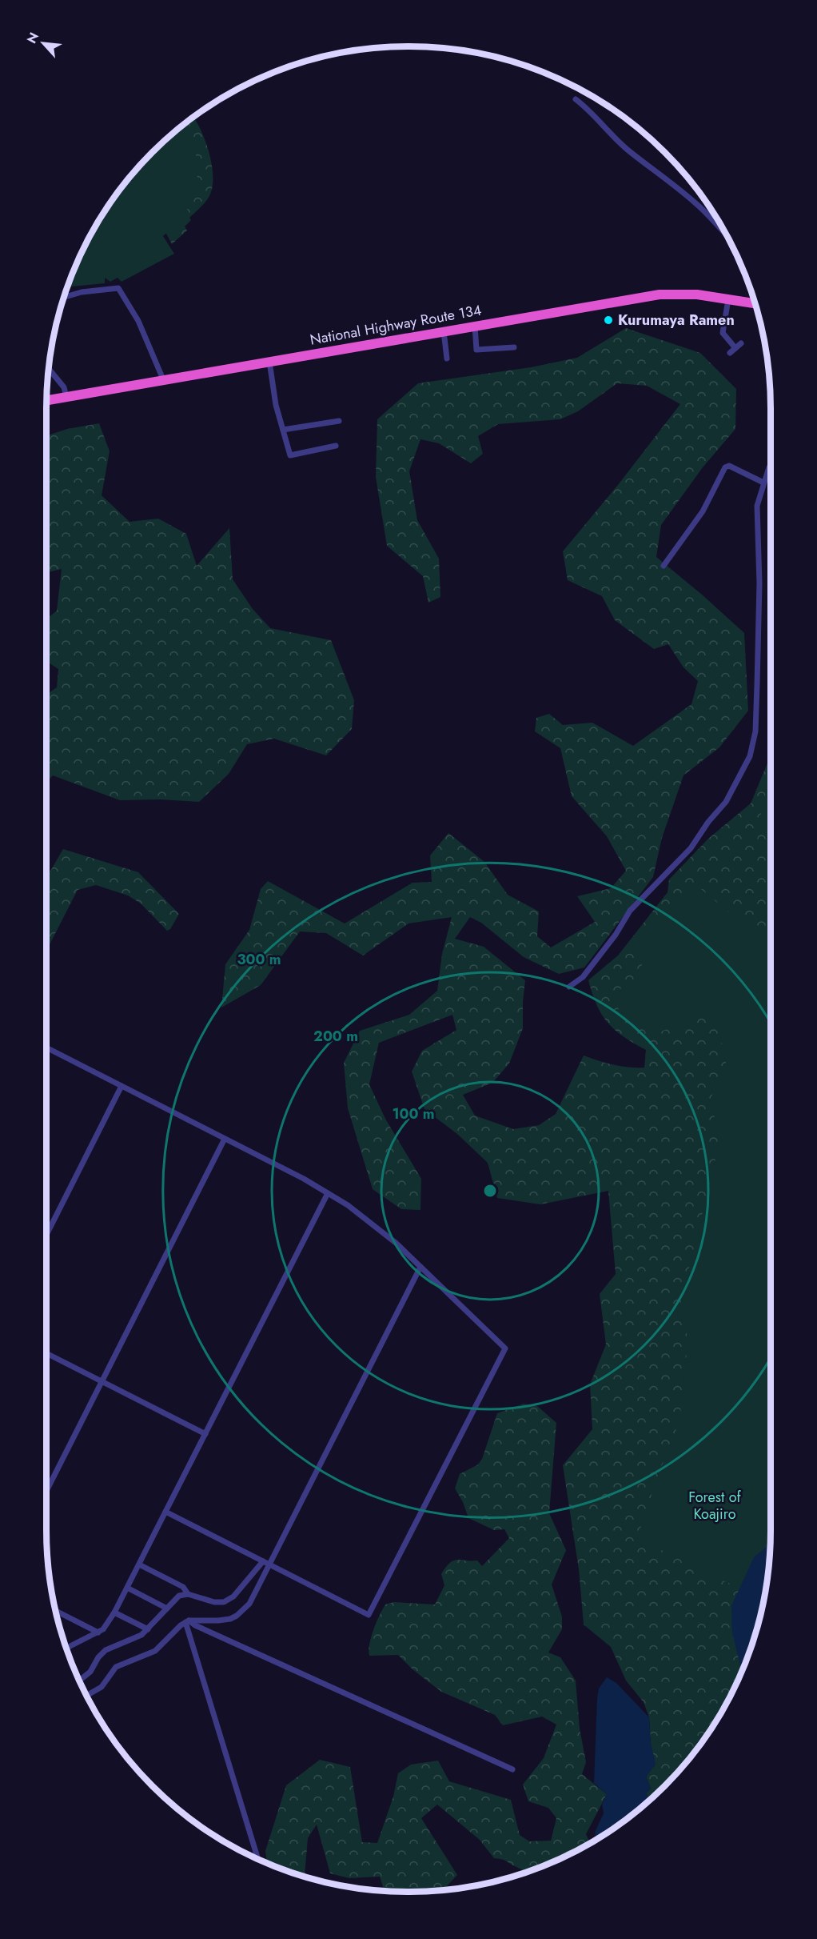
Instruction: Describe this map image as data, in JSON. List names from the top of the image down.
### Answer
{
  "streets": {
    "highway": ["National Highway Route 134"]
  },
  "parks": ["Forest of Koajiro"],
  "places": ["Kurumaya Ramen"],
  "north": "top left",
  "rings": ["300 m", "200 m", "100 m"]
}
